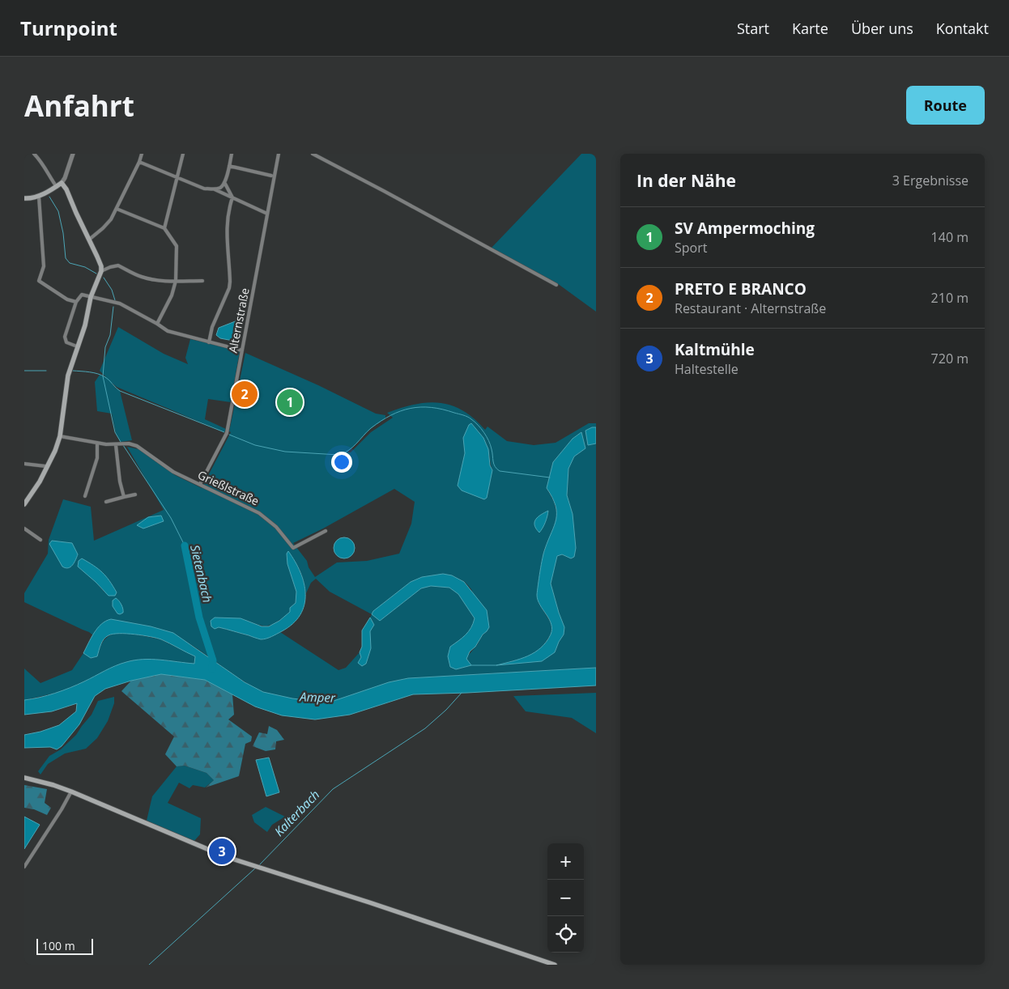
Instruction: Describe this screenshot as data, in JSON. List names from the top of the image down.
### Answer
{
  "streets": {
    "street": ["Alternstraße", "Grießlstraße"]
  },
  "crossings": [
    ["Alternstraße", "Grießlstraße"]
  ],
  "water": ["Sietenbach", "Amper", "Kalterbach"],
  "scale_bar": "100 m",
  "page": {
    "header": "Turnpoint",
    "nav": [
      "Start",
      "Karte",
      "Über uns",
      "Kontakt"
    ],
    "buttons": "Route",
    "title": "Anfahrt",
    "heading": ["In der Nähe", "3 Ergebnisse"],
    "list": [
      {
        "mark": "1",
        "name": "SV Ampermoching",
        "note": "Sport",
        "value": "140 m"
      },
      {
        "mark": "2",
        "name": "PRETO E BRANCO",
        "note": "Restaurant · Alternstraße",
        "value": "210 m"
      },
      {
        "mark": "3",
        "name": "Kaltmühle",
        "note": "Haltestelle",
        "value": "720 m"
      }
    ],
    "pins": ["2", "1", "3"],
    "map_buttons": ["+", "−"],
    "scale": "100 m"
  }
}
